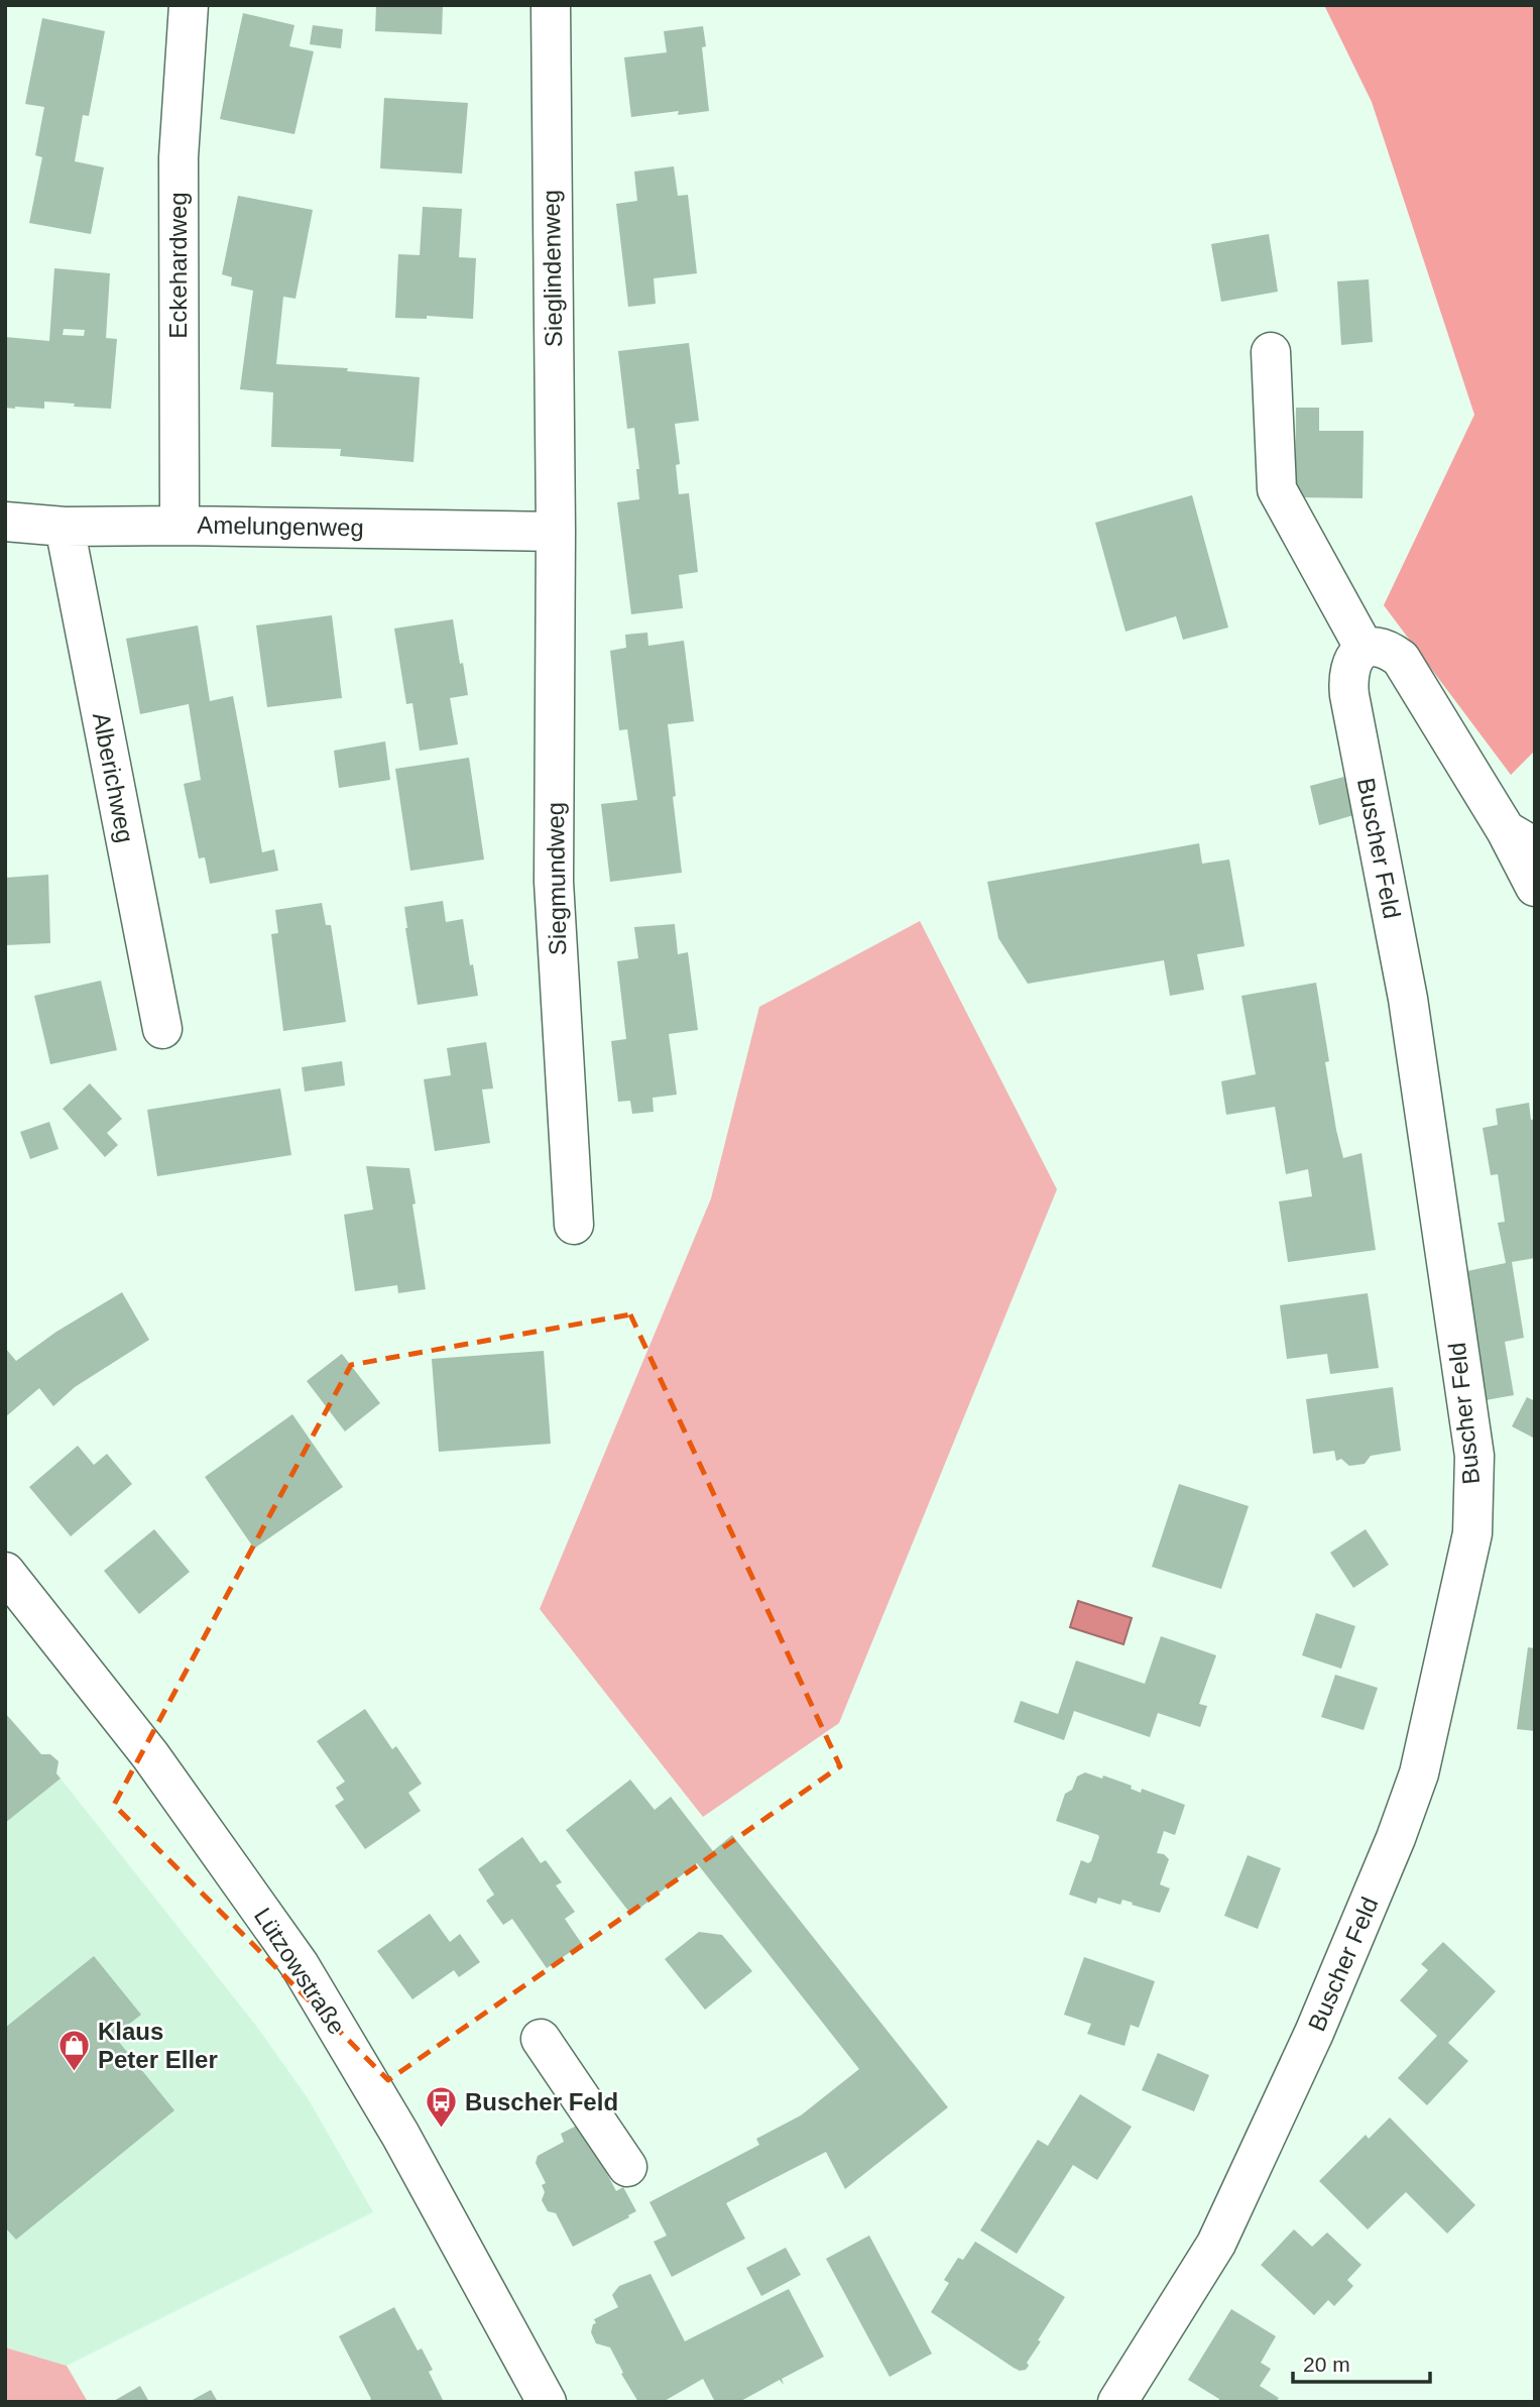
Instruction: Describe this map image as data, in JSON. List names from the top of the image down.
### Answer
{
  "streets": {
    "street": [
      "Eckehardweg",
      "Sieglindenweg",
      "Amelungenweg",
      "Alberichweg",
      "Buscher Feld",
      "Siegmundweg",
      "Lützowstraße"
    ]
  },
  "crossings": [
    ["Eckehardweg", "Amelungenweg"],
    ["Sieglindenweg", "Amelungenweg"],
    ["Sieglindenweg", "Siegmundweg"],
    ["Amelungenweg", "Alberichweg"],
    ["Amelungenweg", "Siegmundweg"]
  ],
  "places": {
    "shop": ["Klaus Peter Eller"],
    "bus stop": ["Buscher Feld"]
  },
  "scale_bar": "20 m"
}
